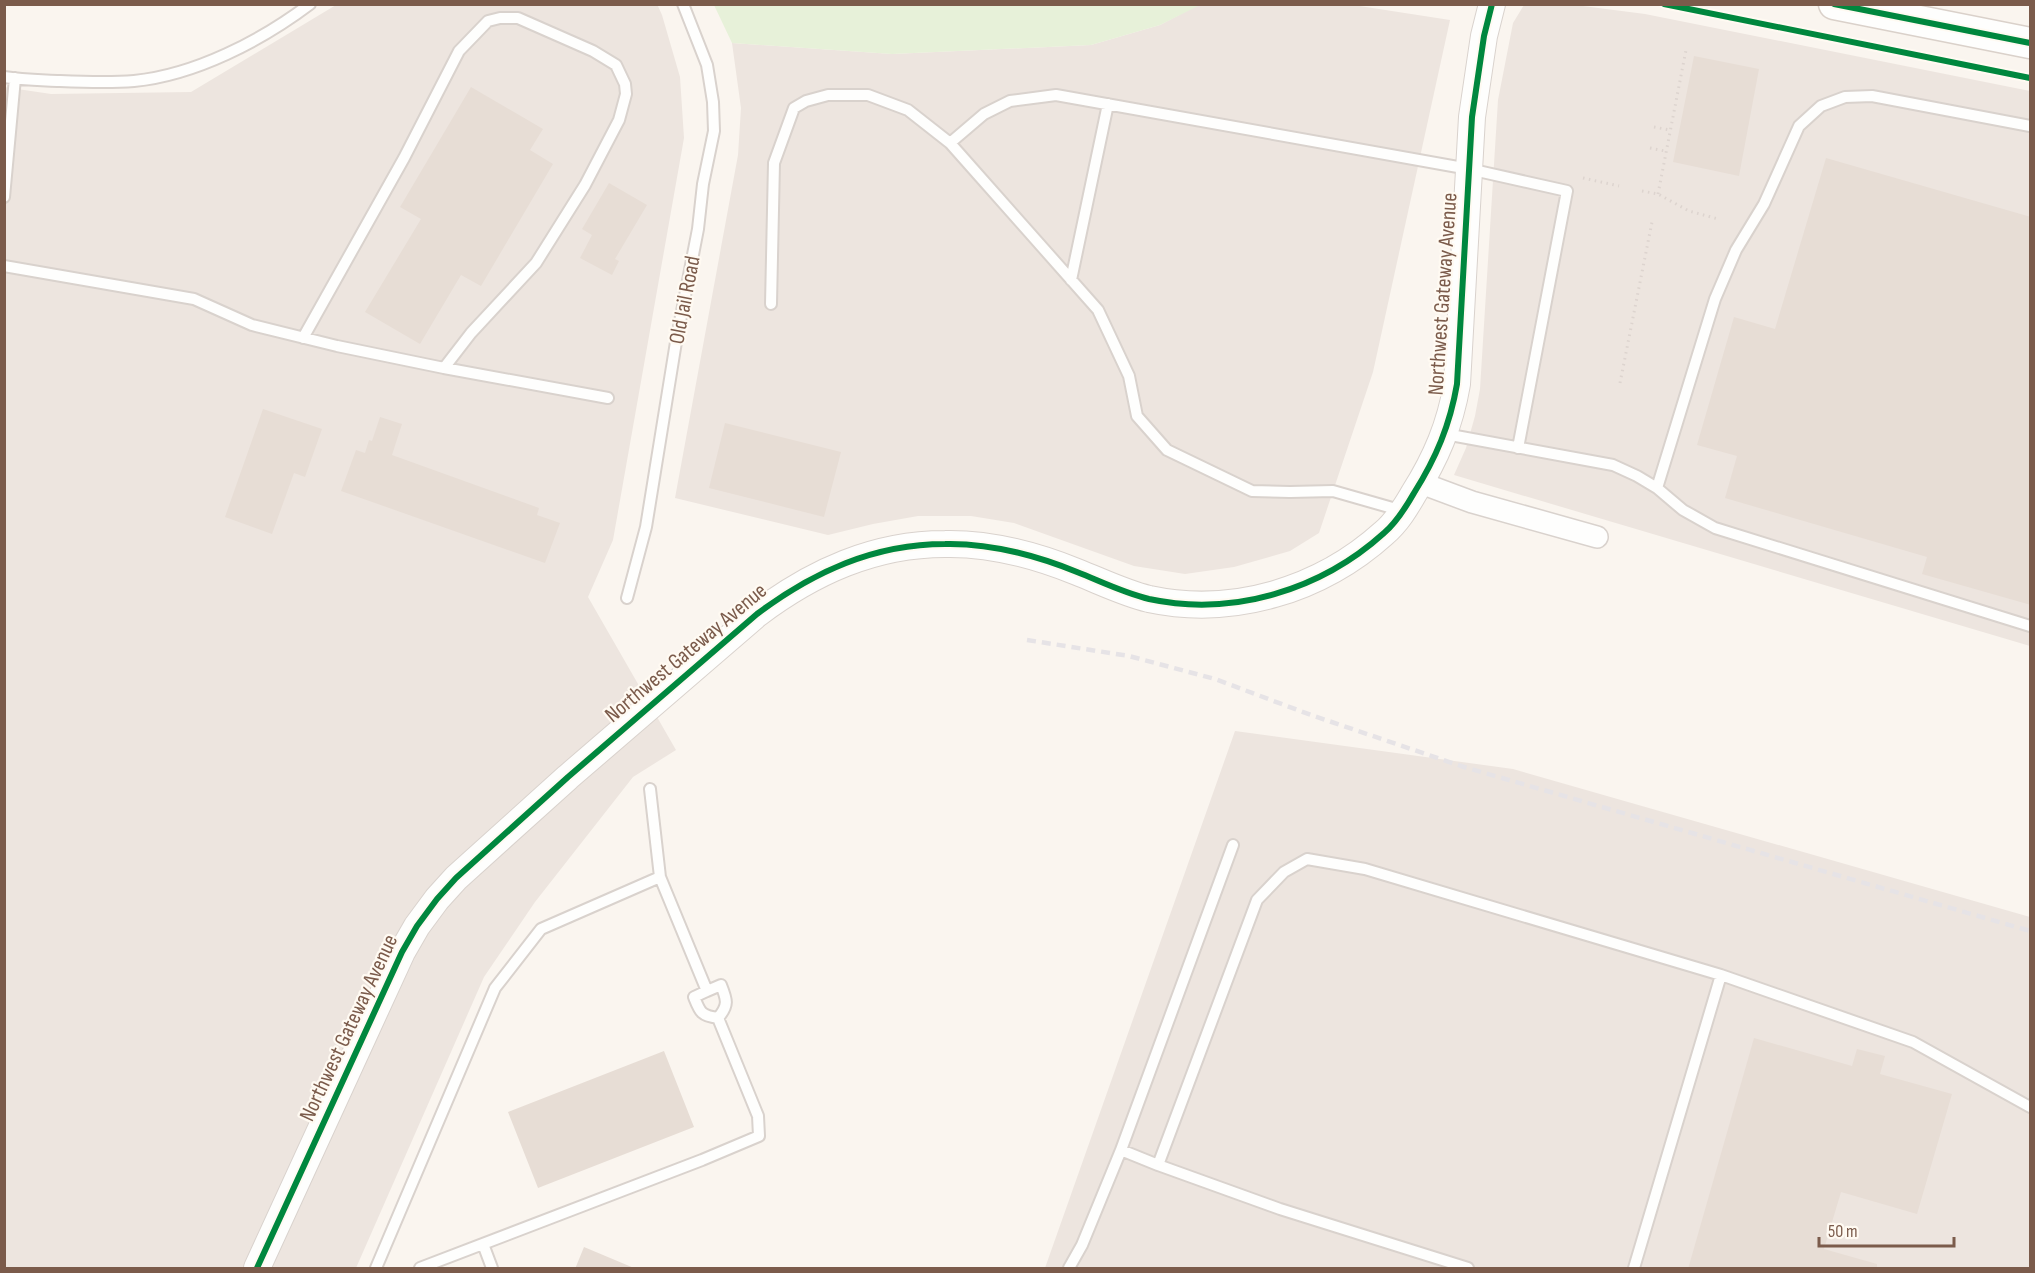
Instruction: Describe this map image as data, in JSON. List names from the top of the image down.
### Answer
{
  "streets": {
    "street": ["Northwest Gateway Avenue"],
    "lane": ["Old Jail Road"]
  },
  "scale_bar": "50 m"
}
